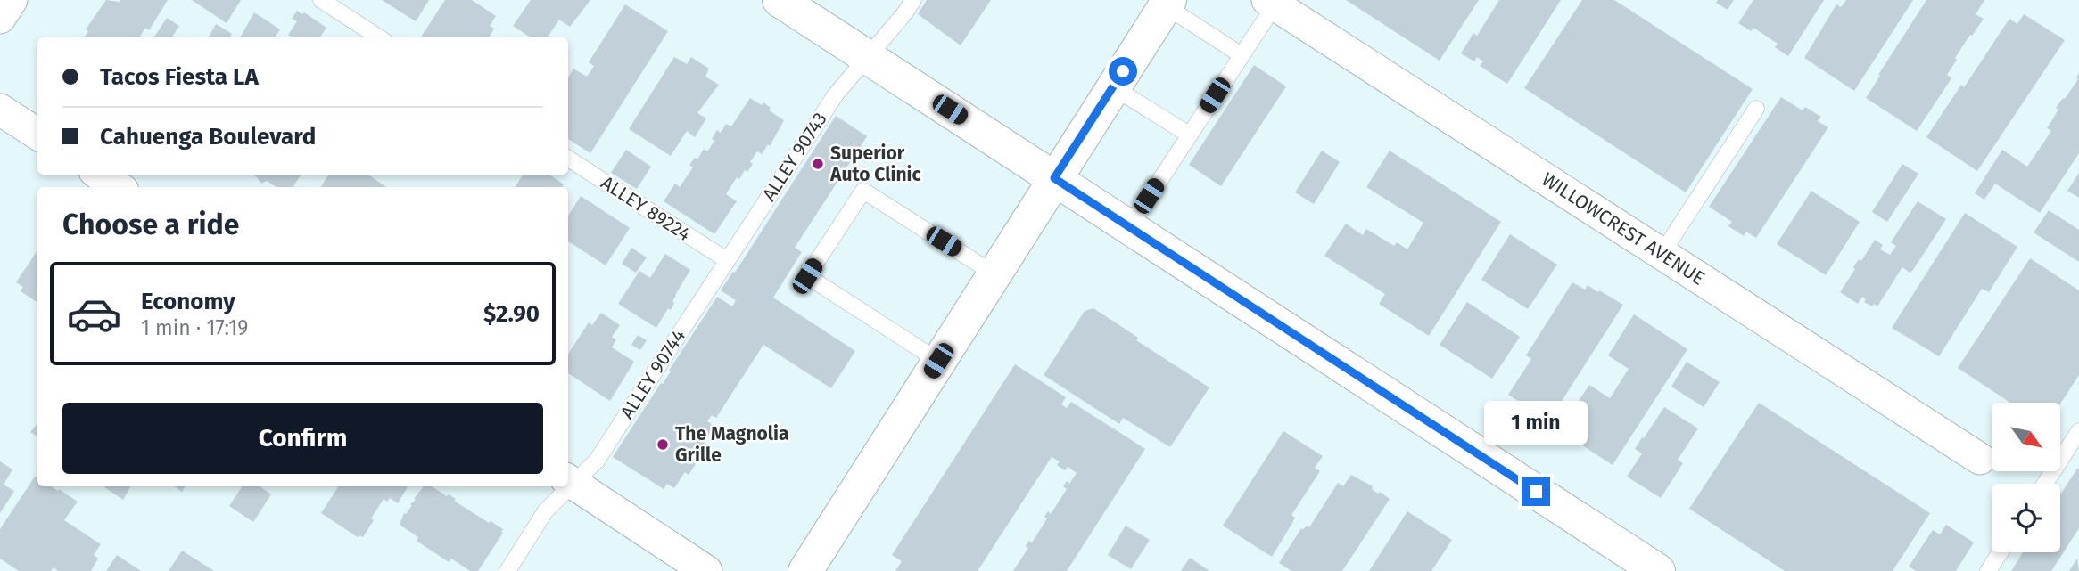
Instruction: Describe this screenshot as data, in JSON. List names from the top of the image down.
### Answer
{
  "streets": {
    "street": ["WILLOWCREST AVENUE"],
    "lane": ["ALLEY 90743", "ALLEY 89224", "ALLEY 90744"]
  },
  "crossings": [
    ["ALLEY 90743", "ALLEY 89224"],
    ["ALLEY 90743", "ALLEY 90744"],
    ["ALLEY 89224", "ALLEY 90744"]
  ],
  "places": ["Superior Auto Clinic", "The Magnolia Grille"],
  "north": "bottom right",
  "page": {
    "banner": ["Tacos Fiesta LA", "Cahuenga Boulevard"],
    "heading": "Choose a ride",
    "list": [
      {
        "name": "Economy",
        "note": "1 min · 17:19",
        "value": "$2.90"
      }
    ],
    "buttons": "Confirm",
    "bubble": "1 min"
  }
}
